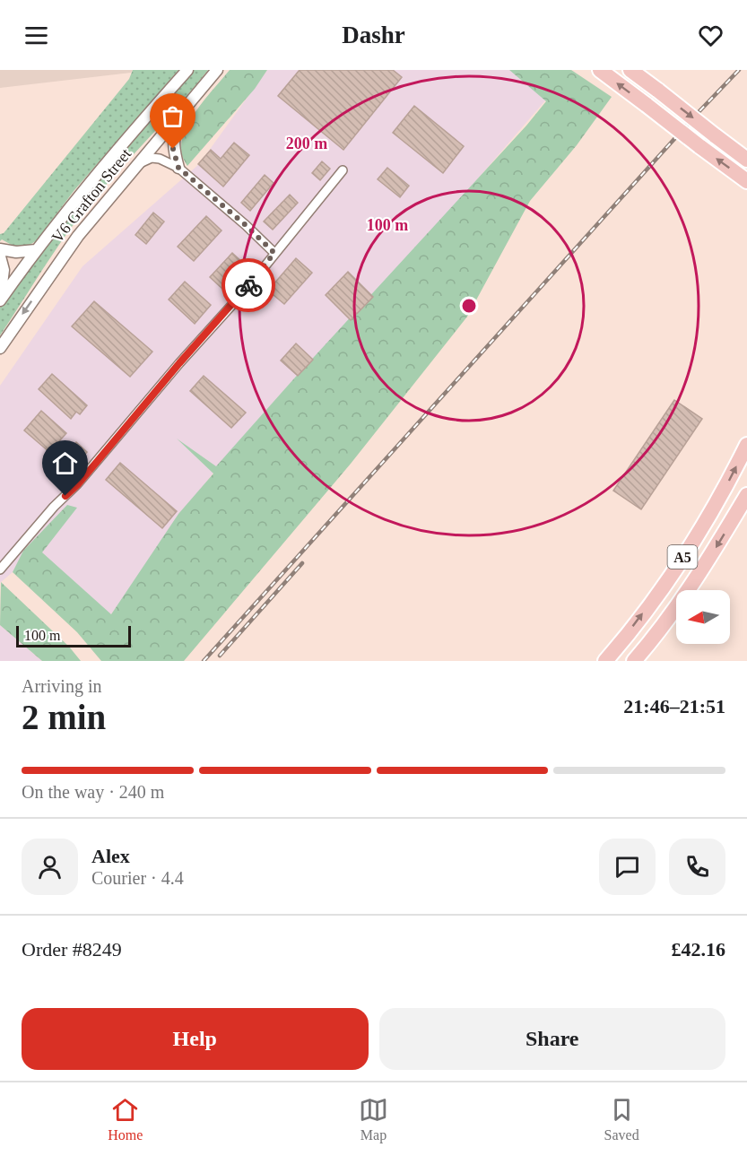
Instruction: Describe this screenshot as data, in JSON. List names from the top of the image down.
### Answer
{
  "streets": {
    "highway": ["A5"],
    "street": ["V6 Grafton Street"]
  },
  "scale_bar": "100 m",
  "north": "left",
  "page": {
    "header": "Dashr",
    "scale": "100 m",
    "heading": ["2 min", "Arriving in", "21:46–21:51"],
    "panel": [
      "Alex",
      "Courier · 4.4",
      "Order #8249",
      "£42.16"
    ],
    "bar": "On the way · 240 m",
    "buttons": ["Help", "Share"],
    "tabs": ["Home", "Map", "Saved"]
  },
  "rings": ["200 m", "100 m"]
}
